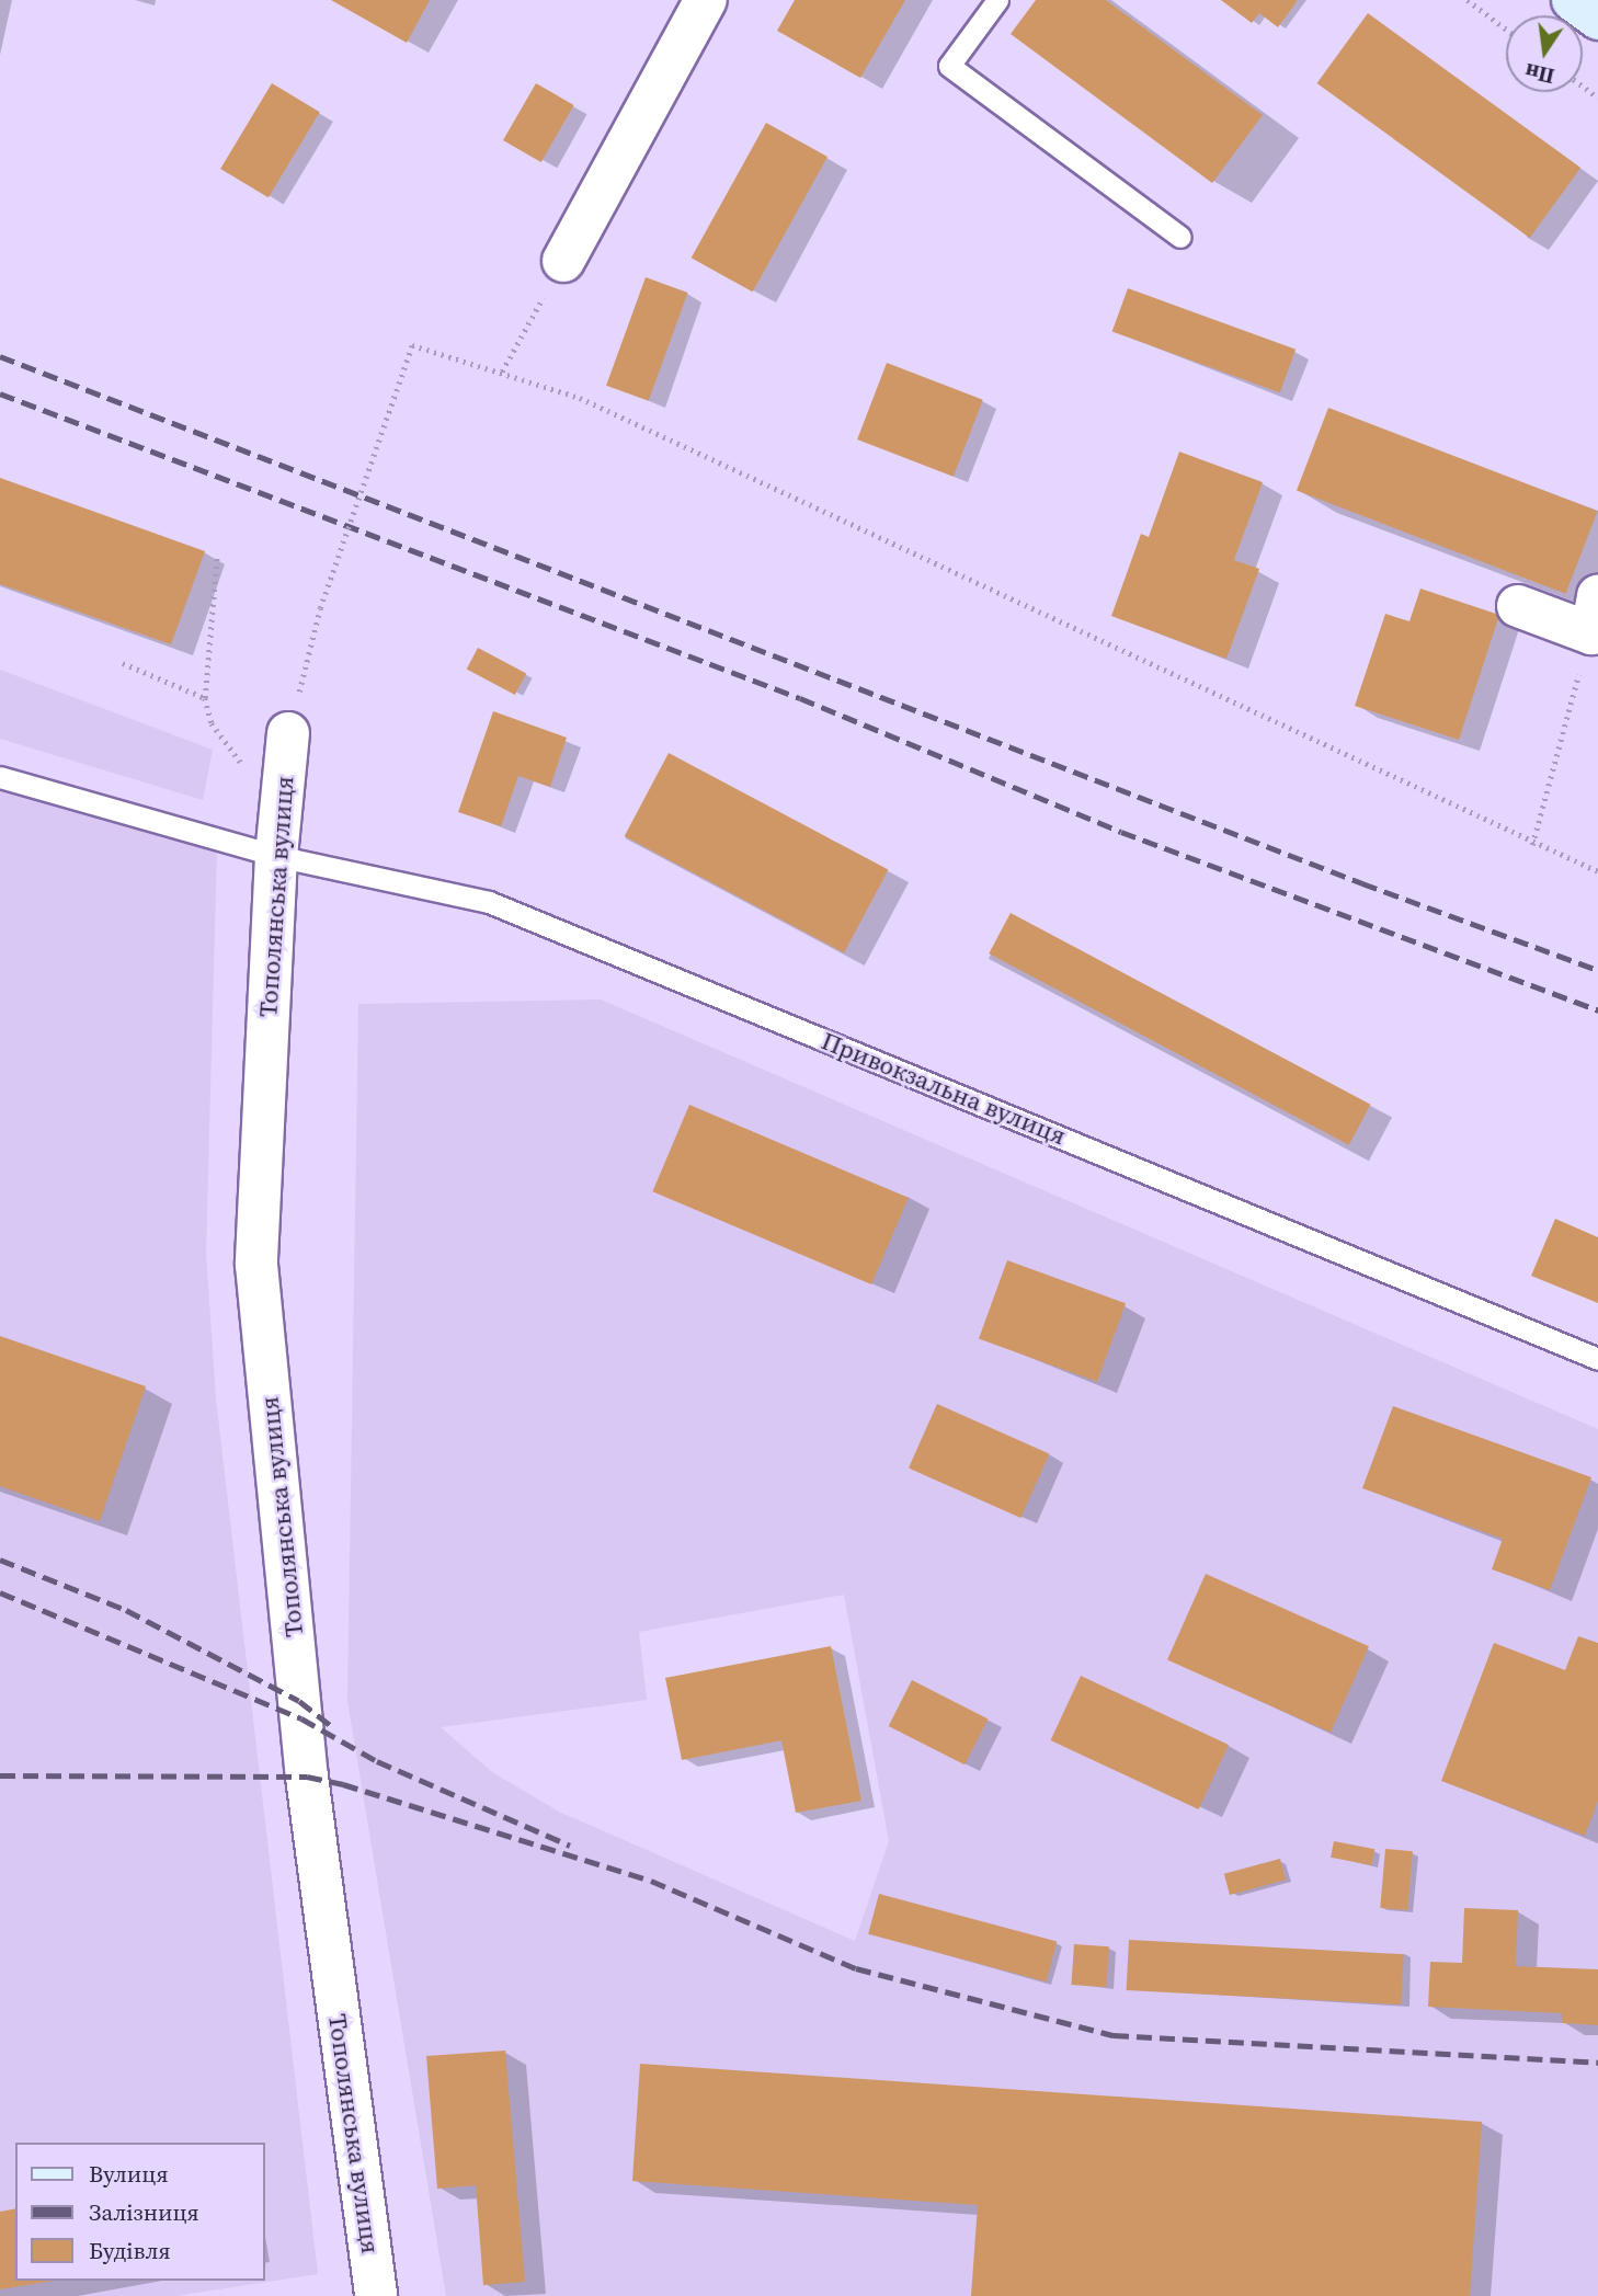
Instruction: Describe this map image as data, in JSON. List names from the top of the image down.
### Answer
{
  "streets": {
    "street": ["Тополянська вулиця"],
    "lane": ["Привокзальна вулиця"]
  },
  "crossings": [
    ["Тополянська вулиця", "Привокзальна вулиця"]
  ],
  "legend": ["Вулиця", "Залізниця", "Будівля"],
  "north": "bottom"
}
